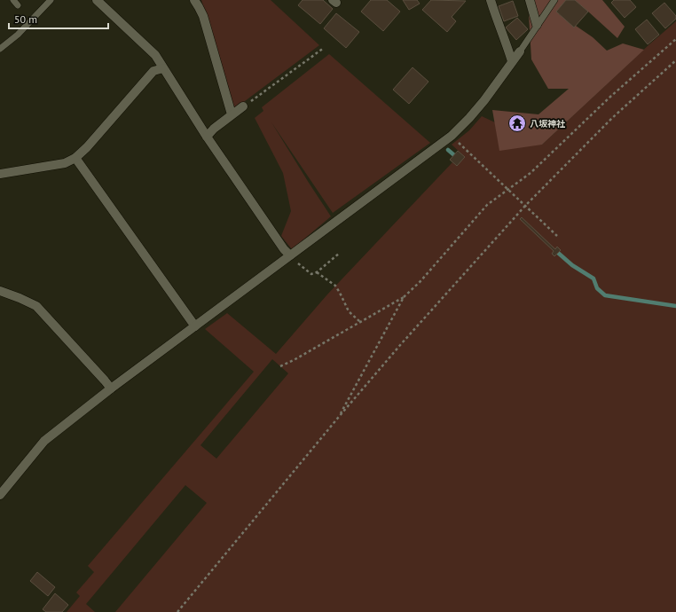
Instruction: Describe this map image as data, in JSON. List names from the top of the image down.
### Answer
{
  "places": {
    "temple": ["八坂神社"]
  },
  "scale_bar": "50 m"
}
